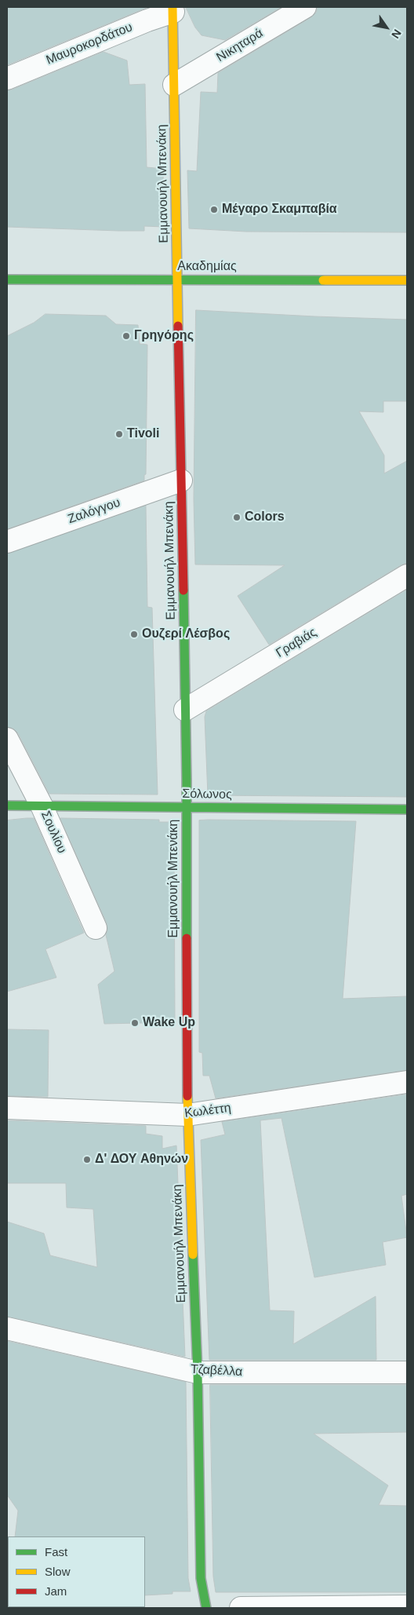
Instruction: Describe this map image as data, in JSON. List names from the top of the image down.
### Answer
{
  "streets": {
    "street": [
      "Μαυροκορδάτου",
      "Νικηταρά",
      "Εμμανουήλ Μπενάκη",
      "Ακαδημίας",
      "Ζαλόγγου",
      "Γραβιάς",
      "Σόλωνος",
      "Σουλίου",
      "Κωλέττη",
      "Τζαβέλλα"
    ]
  },
  "crossings": [
    ["Μαυροκορδάτου", "Εμμανουήλ Μπενάκη"],
    ["Νικηταρά", "Εμμανουήλ Μπενάκη"],
    ["Εμμανουήλ Μπενάκη", "Ακαδημίας"],
    ["Εμμανουήλ Μπενάκη", "Ζαλόγγου"],
    ["Εμμανουήλ Μπενάκη", "Γραβιάς"],
    ["Εμμανουήλ Μπενάκη", "Σόλωνος"],
    ["Εμμανουήλ Μπενάκη", "Κωλέττη"],
    ["Εμμανουήλ Μπενάκη", "Τζαβέλλα"],
    ["Σόλωνος", "Σουλίου"]
  ],
  "places": [
    "Μέγαρο Σκαμπαβία",
    "Γρηγόρης",
    "Tivoli",
    "Colors",
    "Ουζερί Λέσβος",
    "Wake Up",
    "Δ' ΔΟΥ Αθηνών"
  ],
  "legend": ["Fast", "Slow", "Jam"],
  "north": "bottom right"
}
